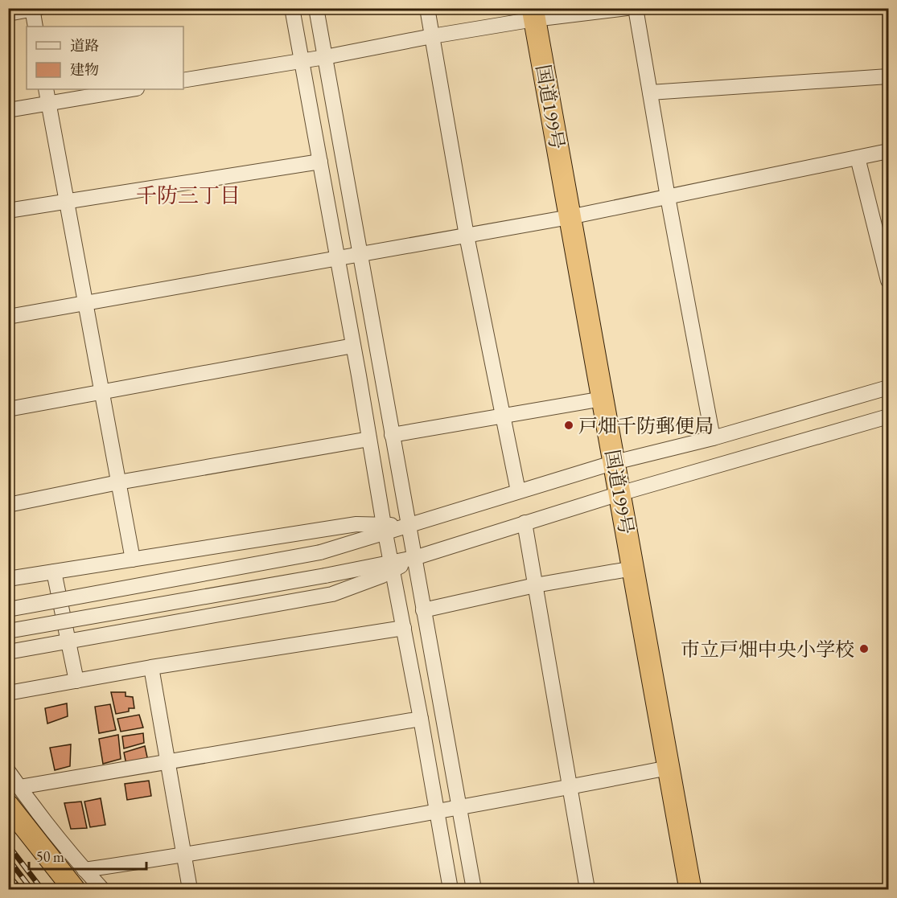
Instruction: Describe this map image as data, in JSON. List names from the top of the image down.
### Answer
{
  "streets": {
    "highway": ["国道199号"]
  },
  "districts": ["千防三丁目"],
  "places": ["戸畑千防郵便局", "市立戸畑中央小学校"],
  "legend": ["道路", "建物"],
  "scale_bar": "50 m"
}
